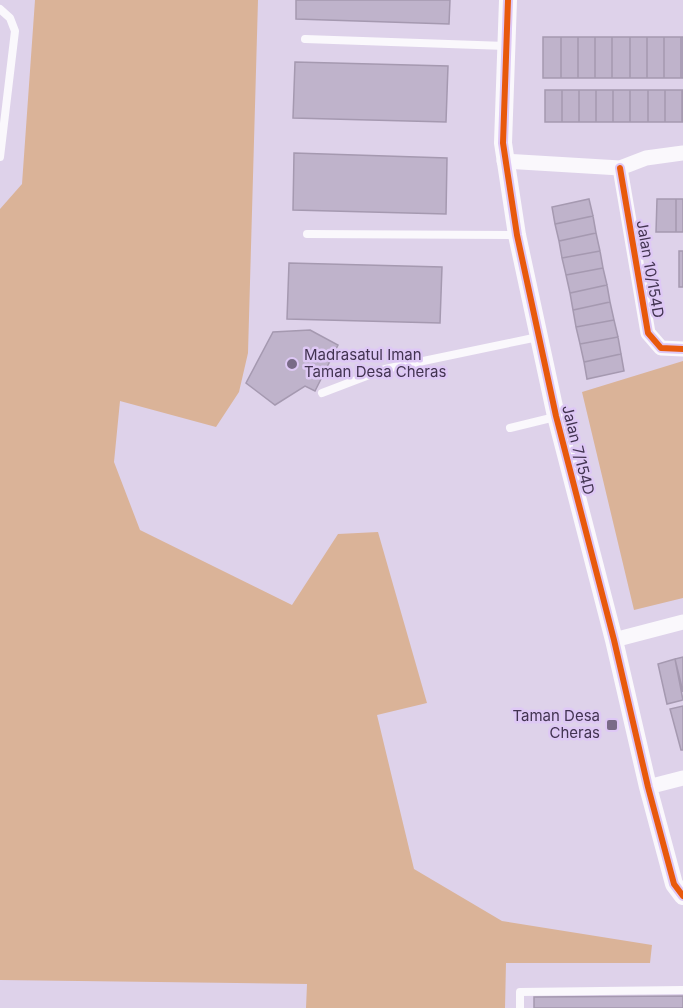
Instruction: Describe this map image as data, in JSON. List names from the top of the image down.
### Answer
{
  "streets": {
    "street": ["Jalan 10/154D", "Jalan 7/154D"]
  },
  "places": {
    "other": ["Madrasatul Iman Taman Desa Cheras"],
    "transit": ["Taman Desa Cheras"]
  }
}
